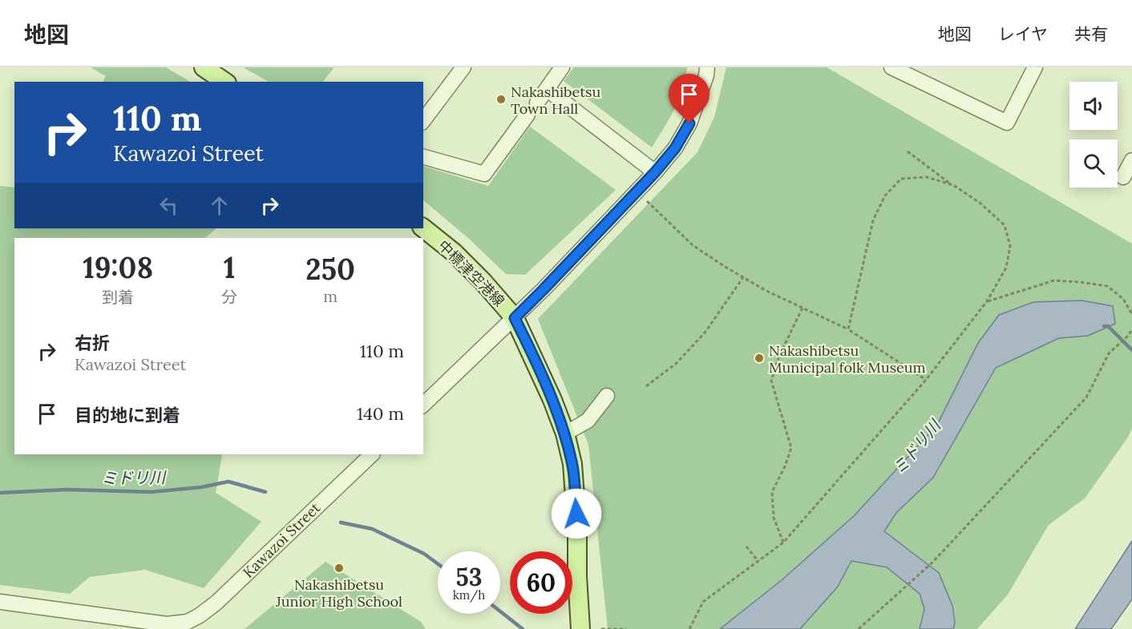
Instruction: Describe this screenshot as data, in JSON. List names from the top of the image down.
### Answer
{
  "streets": {
    "main road": ["中標津空港線"],
    "street": ["Kawazoi Street"]
  },
  "water": ["ミドリ川"],
  "places": ["Nakashibetsu Town Hall", "Nakashibetsu Municipal folk Museum", "Nakashibetsu Junior High School"],
  "page": {
    "header": "地図",
    "nav": ["地図", "レイヤ", "共有"],
    "turn": ["110 m", "Kawazoi Street"],
    "eta": [
      "19:08",
      "到着",
      "1",
      "分",
      "250",
      "m"
    ],
    "list": [
      {
        "name": "右折",
        "note": "Kawazoi Street",
        "value": "110 m"
      },
      {
        "name": "目的地に到着",
        "value": "140 m"
      }
    ],
    "speed": "53 km/h",
    "limit": "60"
  }
}
